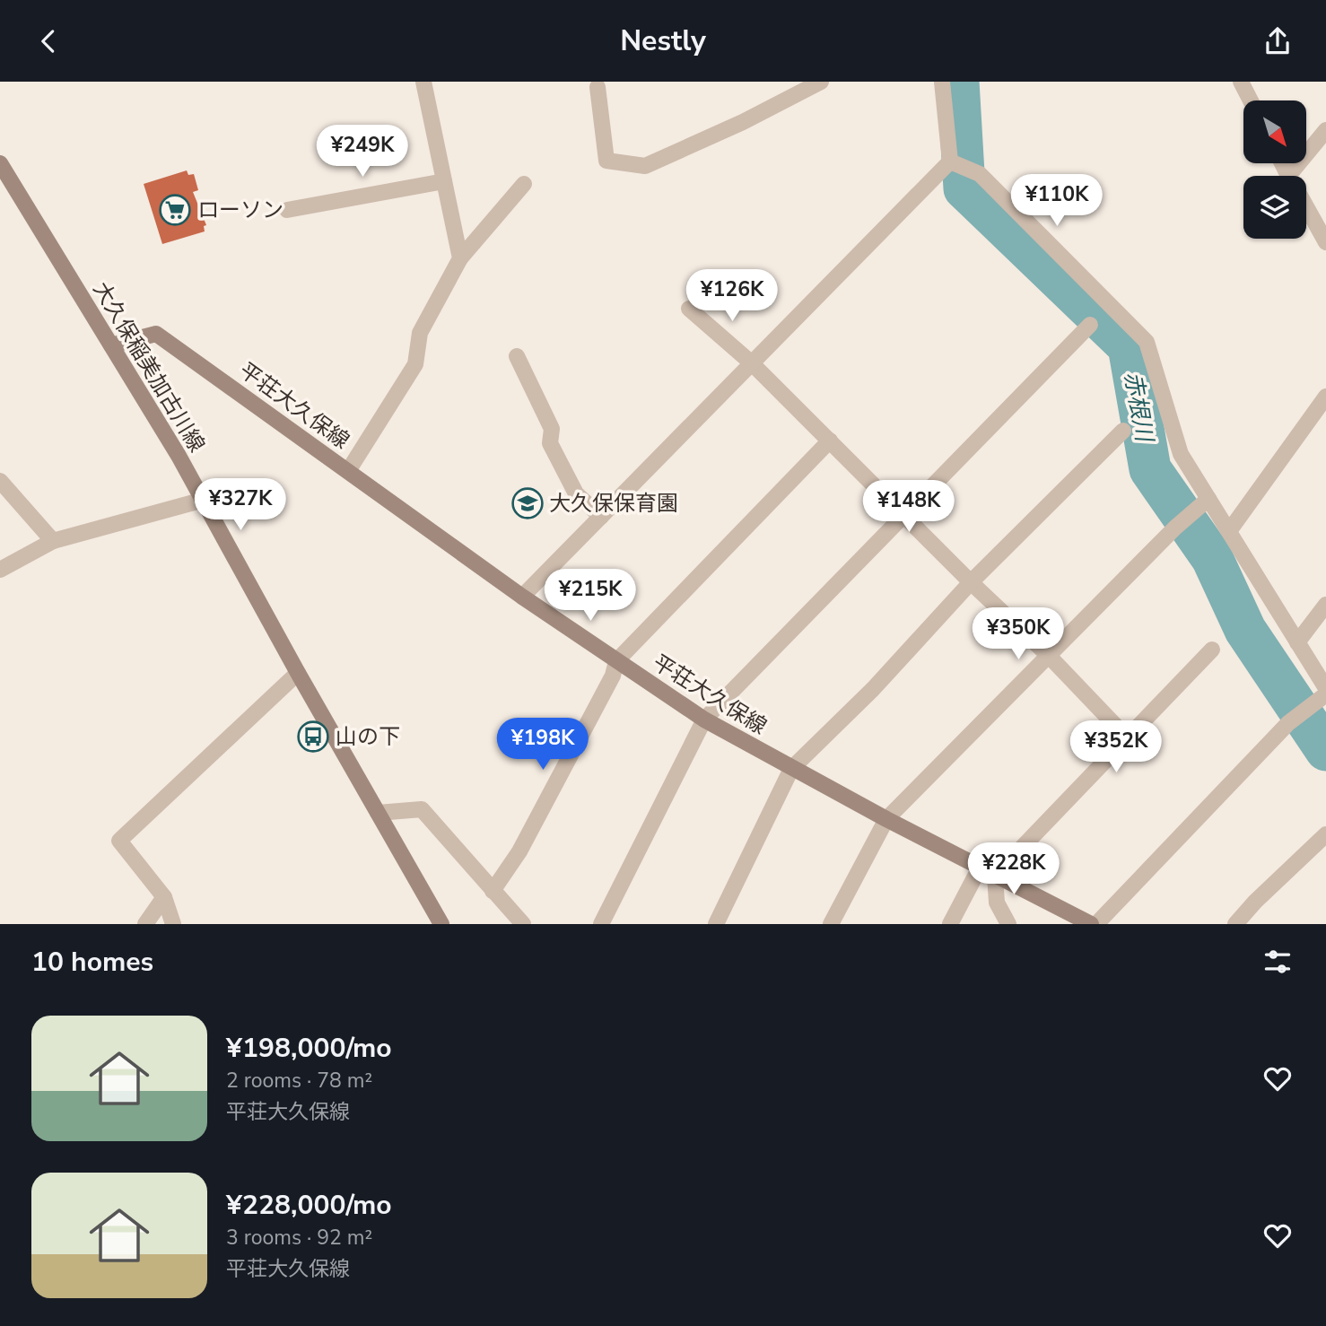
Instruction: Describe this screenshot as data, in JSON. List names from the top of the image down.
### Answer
{
  "streets": {
    "main road": ["大久保稲美加古川線", "平荘大久保線"]
  },
  "crossings": [
    ["大久保稲美加古川線", "平荘大久保線"]
  ],
  "water": ["赤根川"],
  "places": {
    "supermarket": ["ローソン"],
    "school or university": ["大久保保育園"],
    "bus stop": ["山の下"]
  },
  "north": "bottom right",
  "page": {
    "header": "Nestly",
    "price": [
      "¥249K",
      "¥110K",
      "¥126K",
      "¥327K",
      "¥148K",
      "¥215K",
      "¥350K",
      "¥198K",
      "¥352K",
      "¥228K"
    ],
    "heading": "10 homes",
    "list": [
      {
        "name": "¥198,000/mo",
        "note": "2 rooms · 78 m² · 平荘大久保線"
      },
      {
        "name": "¥228,000/mo",
        "note": "3 rooms · 92 m² · 平荘大久保線"
      }
    ]
  }
}
